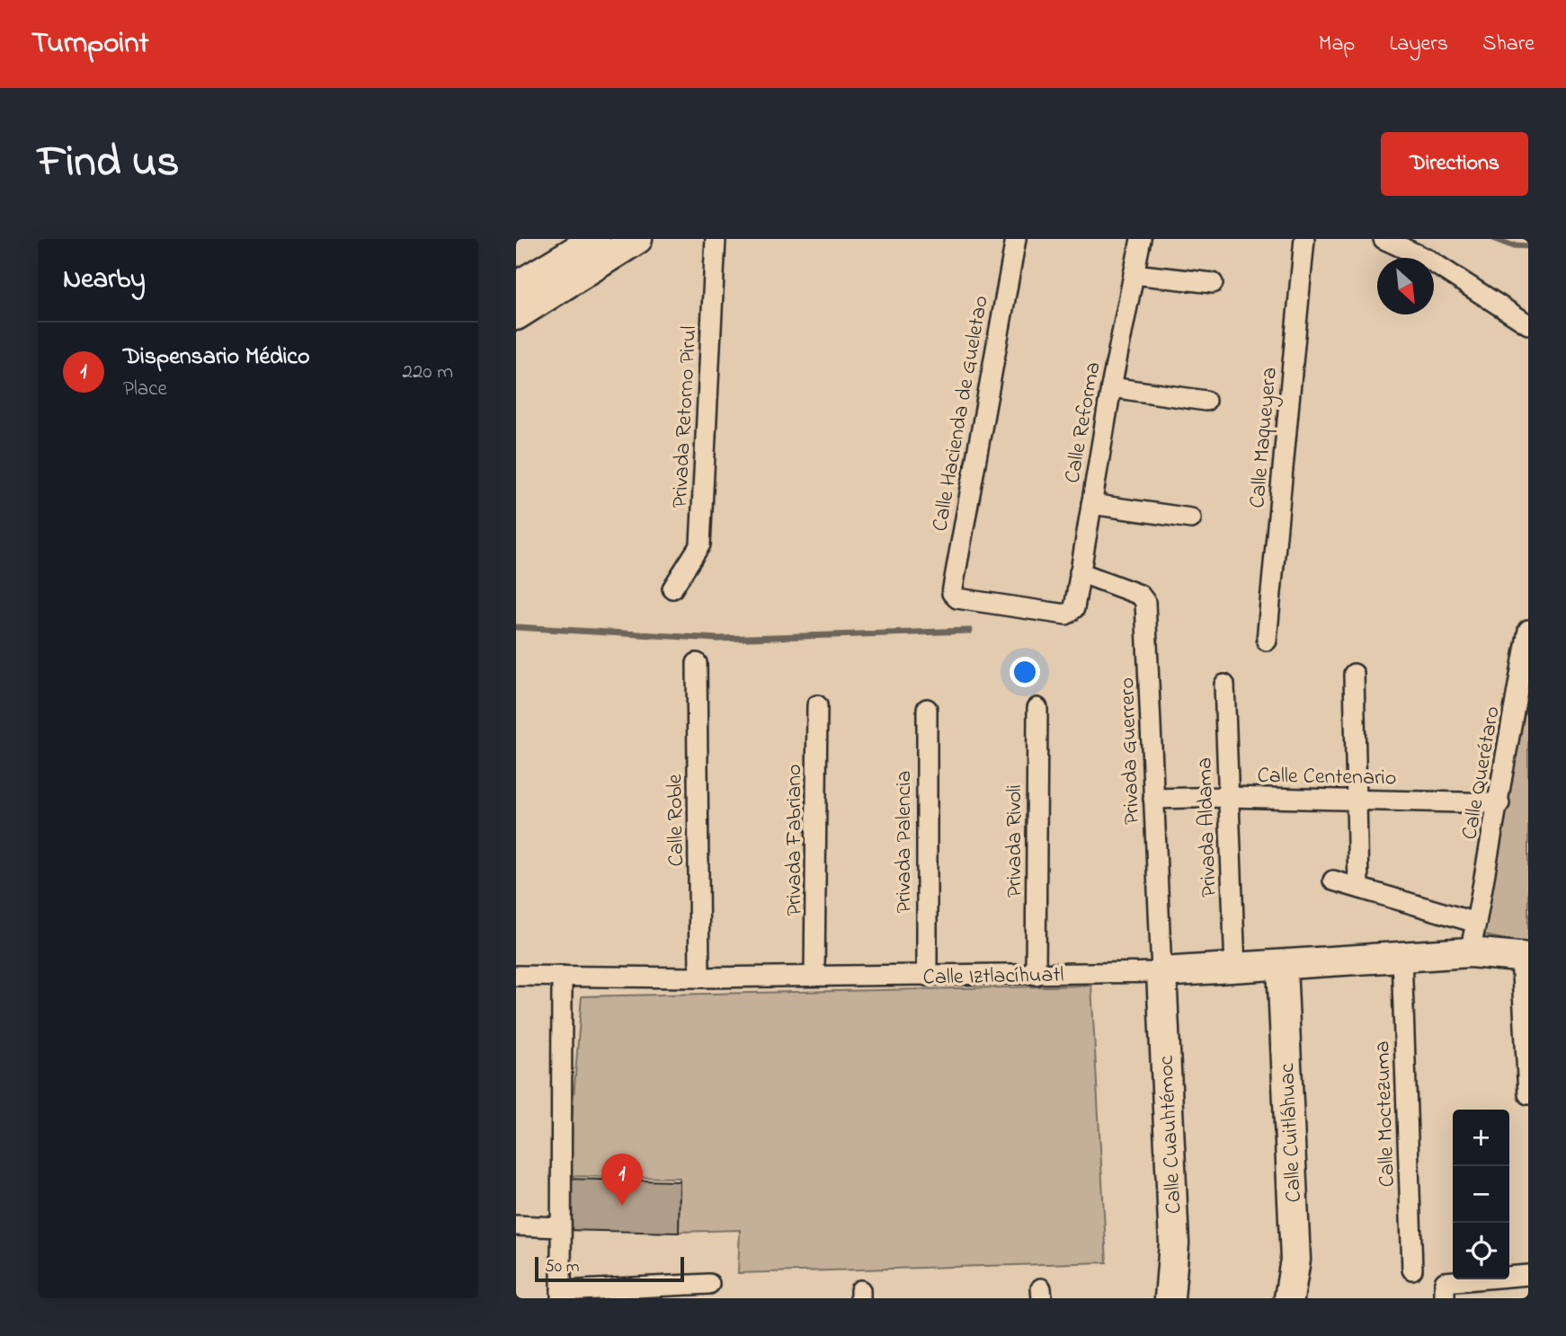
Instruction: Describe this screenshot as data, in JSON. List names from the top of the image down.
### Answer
{
  "streets": {
    "street": [
      "Calle Hacienda de Gueletao",
      "Privada Retorno Pirul",
      "Calle Reforma",
      "Calle Maqueyera",
      "Privada Guerrero",
      "Calle Querétaro",
      "Calle Centenario",
      "Calle Roble",
      "Privada Aldama",
      "Privada Fabriano",
      "Privada Rivoli",
      "Privada Palencia",
      "Calle Iztlacíhuatl",
      "Calle Moctezuma",
      "Calle Cuitláhuac",
      "Calle Cuauhtémoc"
    ]
  },
  "crossings": [
    ["Calle Hacienda de Gueletao", "Calle Reforma"],
    ["Calle Reforma", "Privada Guerrero"],
    ["Privada Guerrero", "Calle Centenario"],
    ["Privada Guerrero", "Calle Iztlacíhuatl"],
    ["Privada Guerrero", "Calle Cuauhtémoc"],
    ["Calle Querétaro", "Calle Centenario"],
    ["Calle Querétaro", "Calle Iztlacíhuatl"],
    ["Calle Centenario", "Privada Aldama"],
    ["Calle Roble", "Calle Iztlacíhuatl"],
    ["Privada Aldama", "Calle Iztlacíhuatl"],
    ["Privada Fabriano", "Calle Iztlacíhuatl"],
    ["Privada Rivoli", "Calle Iztlacíhuatl"],
    ["Privada Palencia", "Calle Iztlacíhuatl"],
    ["Calle Iztlacíhuatl", "Calle Moctezuma"],
    ["Calle Iztlacíhuatl", "Calle Cuitláhuac"],
    ["Calle Iztlacíhuatl", "Calle Cuauhtémoc"]
  ],
  "scale_bar": "50 m",
  "north": "bottom right",
  "page": {
    "header": "Turnpoint",
    "nav": ["Map", "Layers", "Share"],
    "title": "Find us",
    "buttons": "Directions",
    "heading": "Nearby",
    "list": [
      {
        "mark": "1",
        "name": "Dispensario Médico",
        "note": "Place",
        "value": "220 m"
      }
    ],
    "map_buttons": ["+", "−"],
    "pins": "1",
    "scale": "50 m"
  }
}
